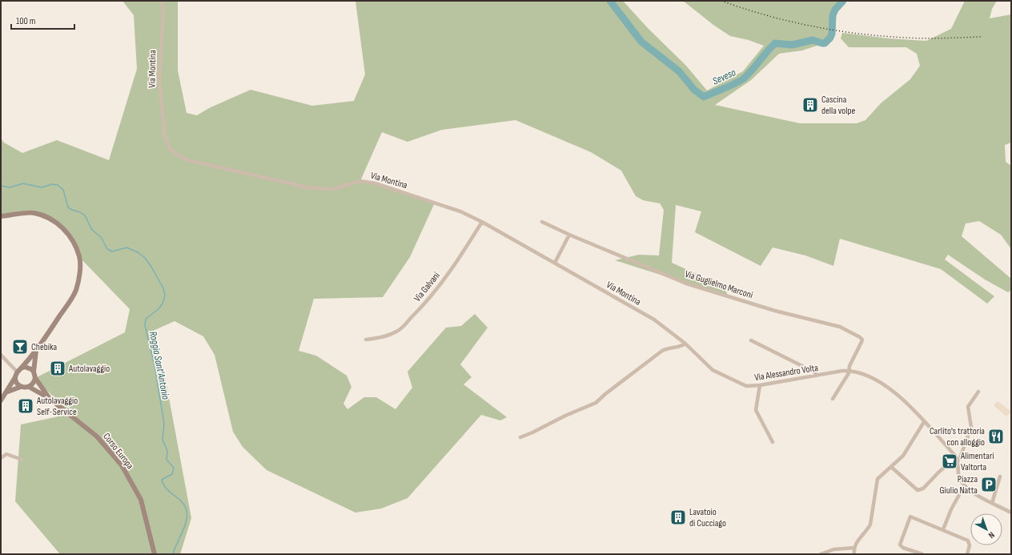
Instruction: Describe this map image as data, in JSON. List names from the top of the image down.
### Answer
{
  "streets": {
    "main road": ["Corso Europa"],
    "street": [
      "Via Montina",
      "Via Guglielmo Marconi",
      "Via Galvani",
      "Via Alessandro Volta"
    ]
  },
  "crossings": [
    ["Via Montina", "Via Galvani"],
    ["Via Montina", "Via Alessandro Volta"],
    ["Via Guglielmo Marconi", "Via Alessandro Volta"]
  ],
  "water": ["Seveso", "Roggia Sant'Antonio"],
  "places": {
    "building": [
      "Cascina della volpe",
      "Autolavaggio",
      "Autolavaggio Self-Service",
      "Lavatoio di Cucciago"
    ],
    "bar": ["Chebika"],
    "restaurant": ["Carlito's trattoria con alloggio"],
    "supermarket": ["Alimentari Valtorta"],
    "parking": ["Piazza Giulio Natta"]
  },
  "scale_bar": "100 m",
  "north": "bottom right"
}
